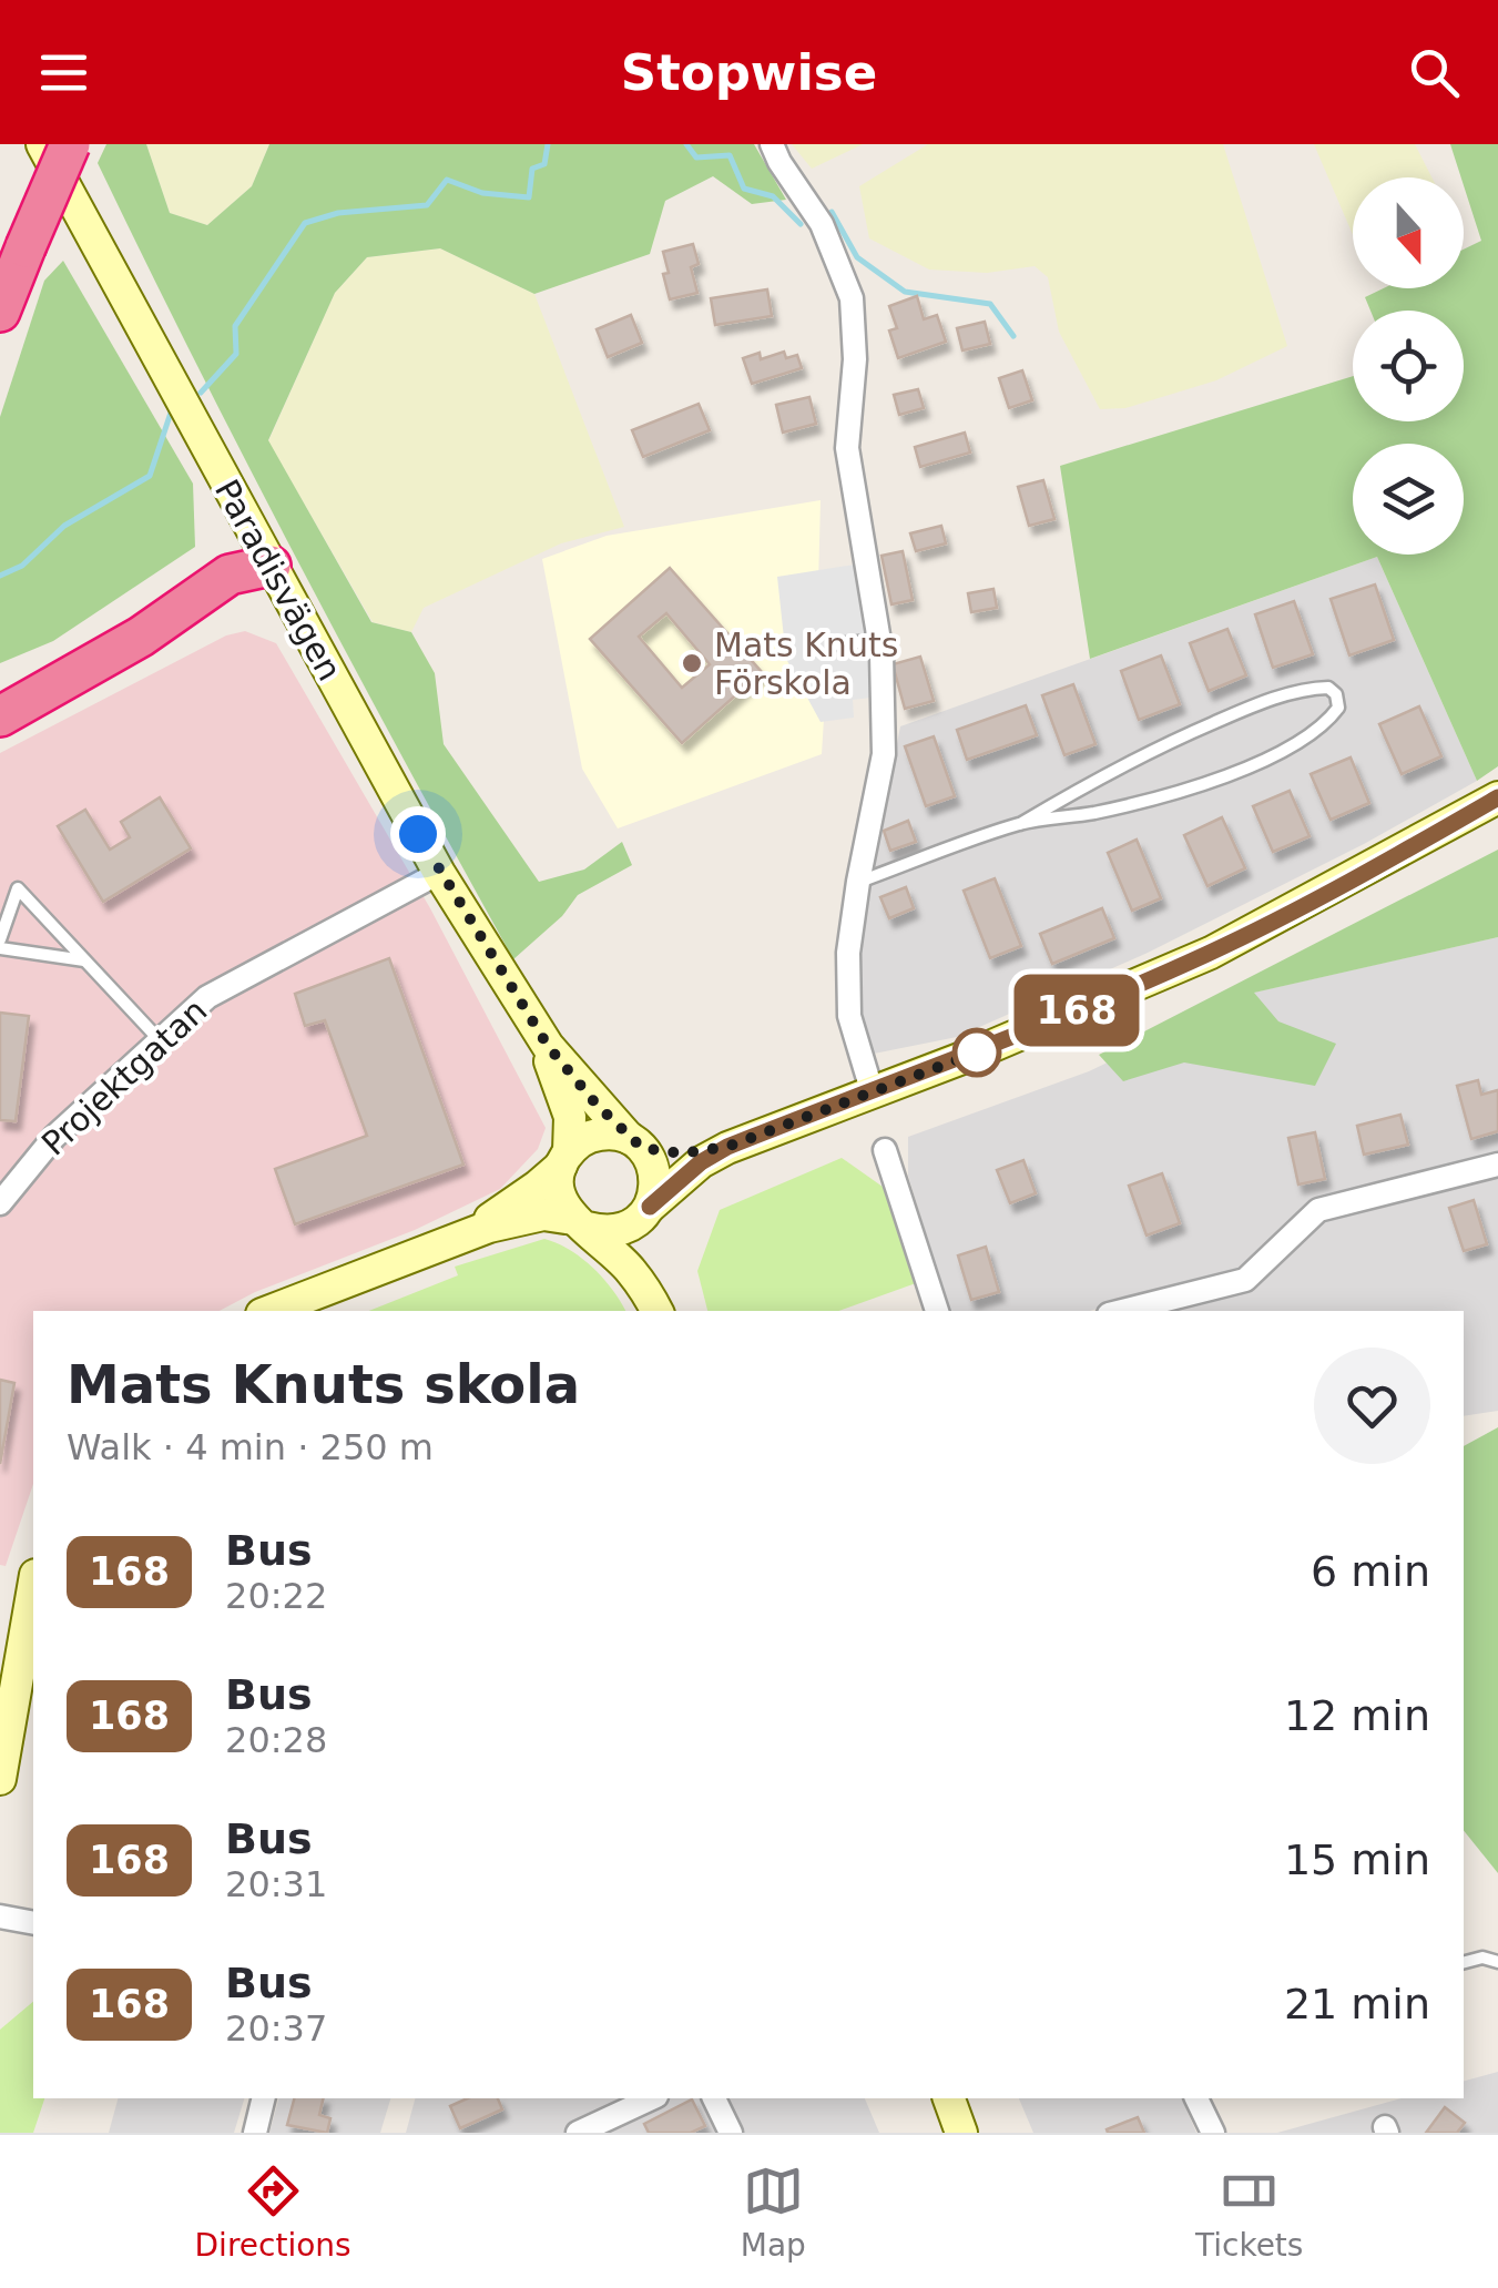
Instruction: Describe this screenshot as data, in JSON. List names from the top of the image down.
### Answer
{
  "streets": {
    "street": ["Paradisvägen", "Projektgatan"]
  },
  "crossings": [
    ["Paradisvägen", "Projektgatan"]
  ],
  "places": ["Mats Knuts Förskola"],
  "lines": ["bus line 168"],
  "north": "bottom",
  "page": {
    "header": "Stopwise",
    "on_map": "168",
    "heading": ["Mats Knuts skola", "Walk · 4 min · 250 m"],
    "list": [
      {
        "mark": "168",
        "name": "Bus",
        "note": "20:22",
        "value": "6 min"
      },
      {
        "mark": "168",
        "name": "Bus",
        "note": "20:28",
        "value": "12 min"
      },
      {
        "mark": "168",
        "name": "Bus",
        "note": "20:31",
        "value": "15 min"
      },
      {
        "mark": "168",
        "name": "Bus",
        "note": "20:37",
        "value": "21 min"
      }
    ],
    "tabs": ["Directions", "Map", "Tickets"]
  }
}
